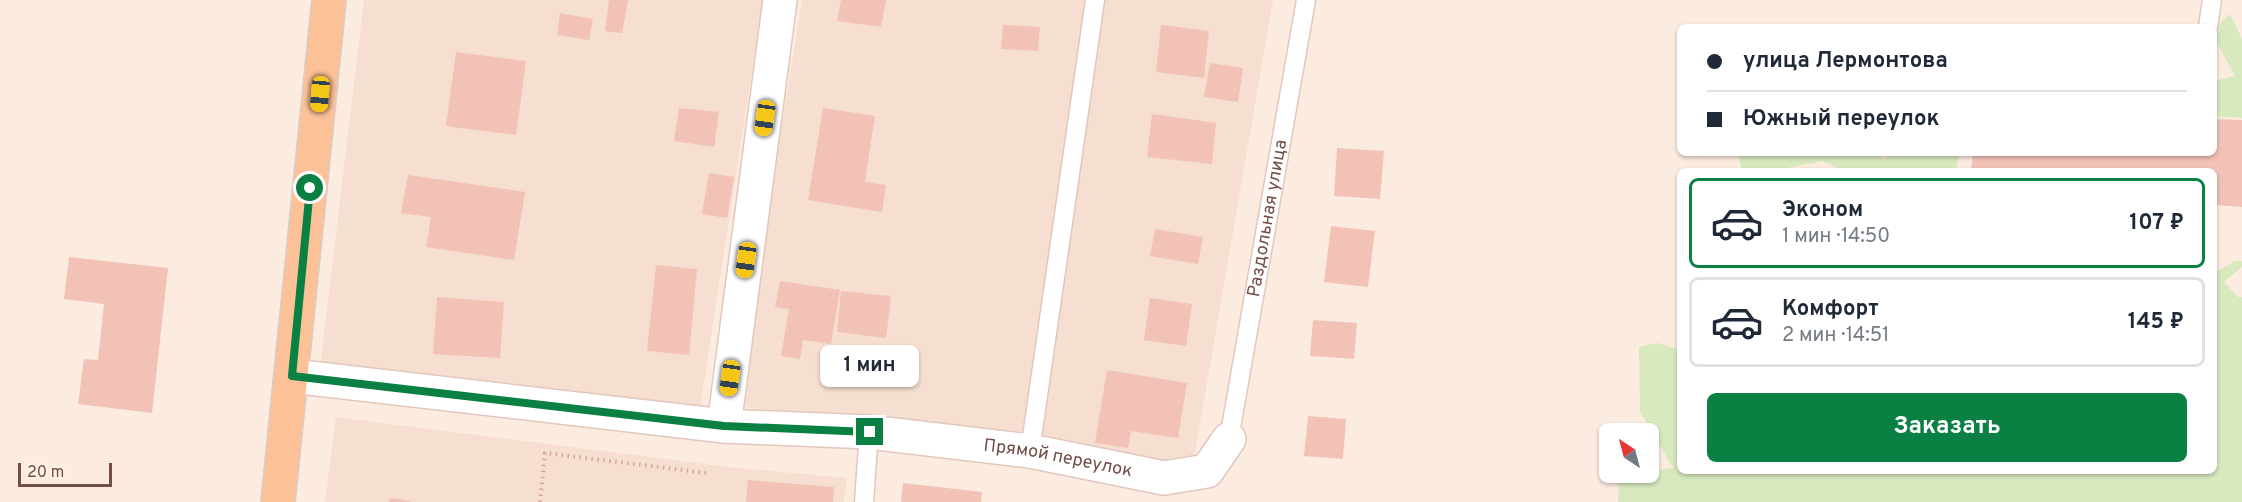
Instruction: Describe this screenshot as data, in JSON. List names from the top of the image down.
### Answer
{
  "streets": {
    "street": ["Прямой переулок"],
    "lane": ["Раздольная улица"]
  },
  "crossings": [
    ["Раздольная улица", "Прямой переулок"]
  ],
  "scale_bar": "20 m",
  "north": "top left",
  "page": {
    "banner": ["улица Лермонтова", "Южный переулок"],
    "list": [
      {
        "name": "Эконом",
        "note": "1 мин · 14:50",
        "value": "107 ₽"
      },
      {
        "name": "Комфорт",
        "note": "2 мин · 14:51",
        "value": "145 ₽"
      }
    ],
    "bubble": "1 мин",
    "buttons": "Заказать",
    "scale": "20 m"
  }
}
